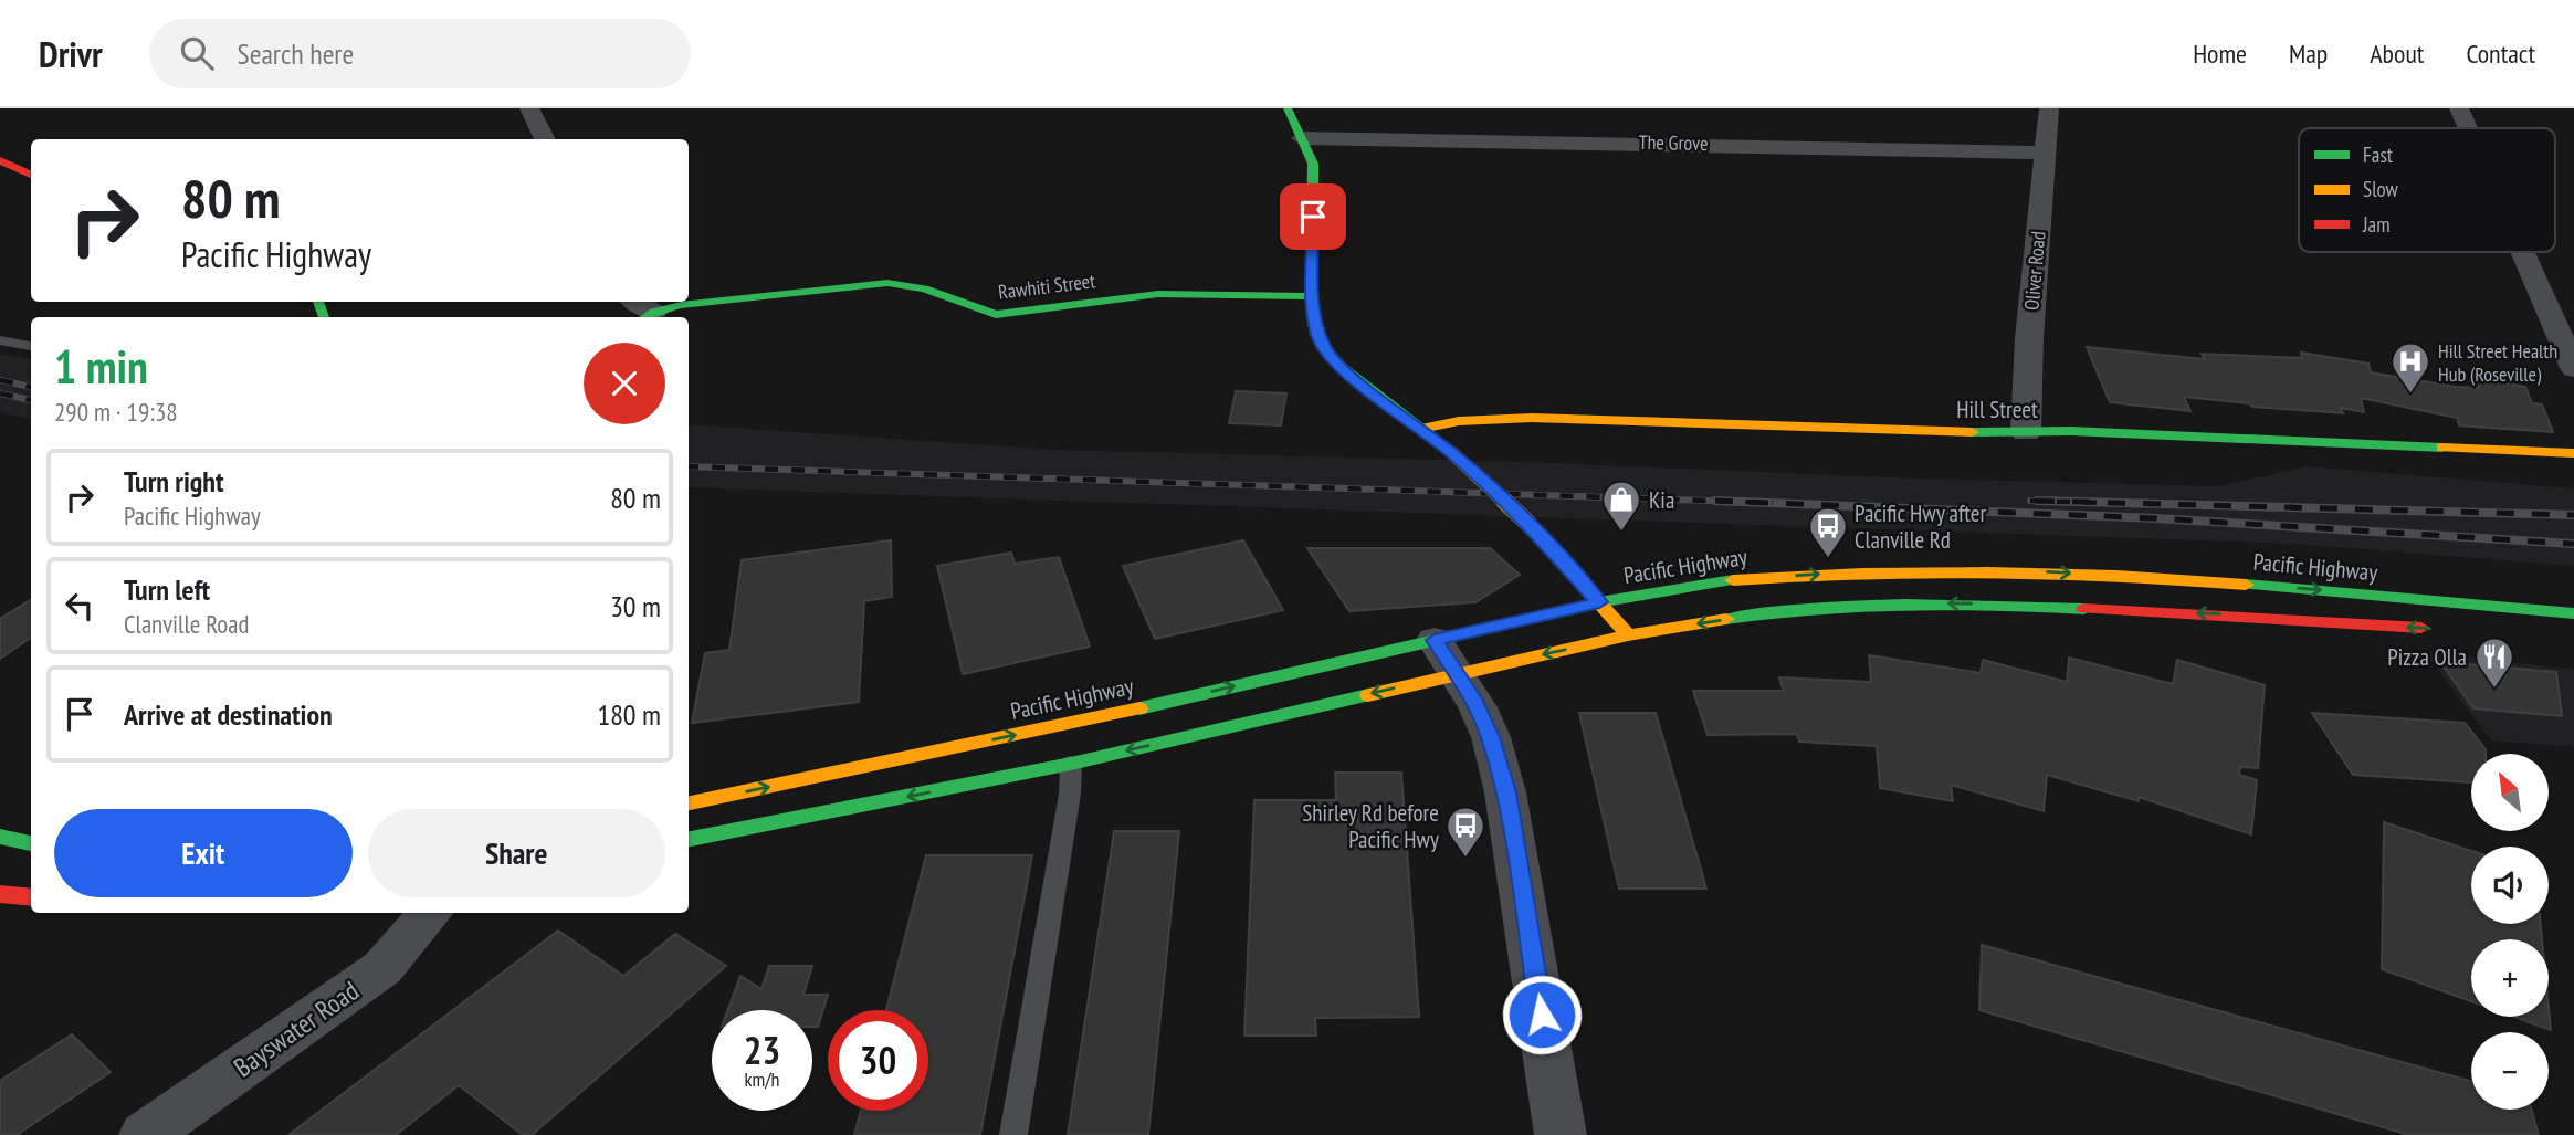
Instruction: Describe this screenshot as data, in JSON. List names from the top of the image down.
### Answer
{
  "streets": {
    "main road": ["Rawhiti Street", "Hill Street", "Pacific Highway"],
    "street": ["The Grove", "Oliver Road", "Bayswater Road"]
  },
  "crossings": [
    ["The Grove", "Oliver Road"],
    ["Oliver Road", "Hill Street"]
  ],
  "places": {
    "hospital": ["Hill Street Health Hub (Roseville)"],
    "shop": ["Kia"],
    "bus stop": ["Pacific Hwy after Clanville Rd", "Shirley Rd before Pacific Hwy"],
    "restaurant": ["Pizza Olla"]
  },
  "legend": ["Fast", "Slow", "Jam"],
  "north": "top left",
  "page": {
    "header": "Drivr",
    "search": "Search here",
    "nav": [
      "Home",
      "Map",
      "About",
      "Contact"
    ],
    "turn": ["80 m", "Pacific Highway"],
    "heading": ["1 min", "290 m · 19:38"],
    "list": [
      {
        "name": "Turn right",
        "note": "Pacific Highway",
        "value": "80 m"
      },
      {
        "name": "Turn left",
        "note": "Clanville Road",
        "value": "30 m"
      },
      {
        "name": "Arrive at destination",
        "value": "180 m"
      }
    ],
    "map_buttons": ["+", "−"],
    "buttons": ["Exit", "Share"],
    "speed": "23 km/h",
    "limit": "30"
  }
}
